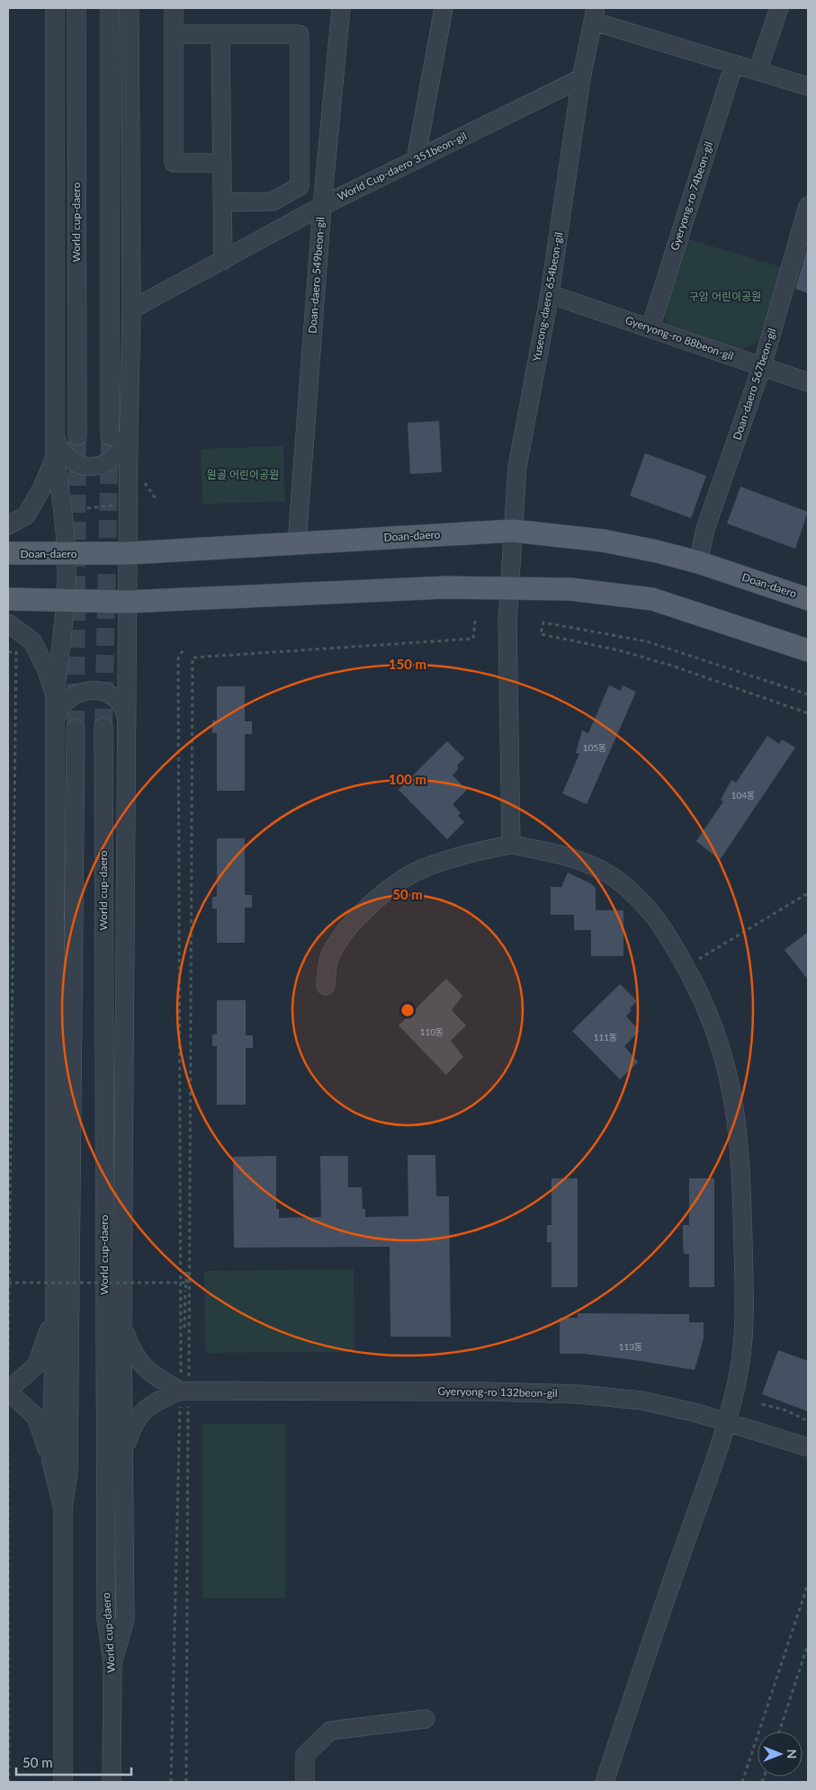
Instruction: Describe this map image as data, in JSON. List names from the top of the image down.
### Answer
{
  "streets": {
    "main road": ["Doan-daero"],
    "street": [
      "World Cup-daero 351beon-gil",
      "Gyeryong-ro 74beon-gil",
      "World cup-daero",
      "Doan-daero 549beon-gil",
      "Yuseong-daero 654beon-gil",
      "Gyeryong-ro 88beon-gil",
      "Doan-daero 567beon-gil",
      "Gyeryong-ro 132beon-gil"
    ]
  },
  "crossings": [
    ["World Cup-daero 351beon-gil", "Doan-daero 549beon-gil"],
    ["World Cup-daero 351beon-gil", "Yuseong-daero 654beon-gil"],
    ["Gyeryong-ro 74beon-gil", "Gyeryong-ro 88beon-gil"],
    ["Doan-daero 549beon-gil", "Doan-daero"],
    ["Yuseong-daero 654beon-gil", "Gyeryong-ro 88beon-gil"],
    ["Yuseong-daero 654beon-gil", "Doan-daero"],
    ["Gyeryong-ro 88beon-gil", "Doan-daero 567beon-gil"],
    ["Doan-daero 567beon-gil", "Doan-daero"]
  ],
  "parks": ["구암 어린이공원", "원골 어린이공원"],
  "house_numbers": [
    "105동",
    "104동",
    "110동",
    "111동",
    "113동"
  ],
  "scale_bar": "50 m",
  "north": "right",
  "rings": ["150 m", "100 m", "50 m"]
}
